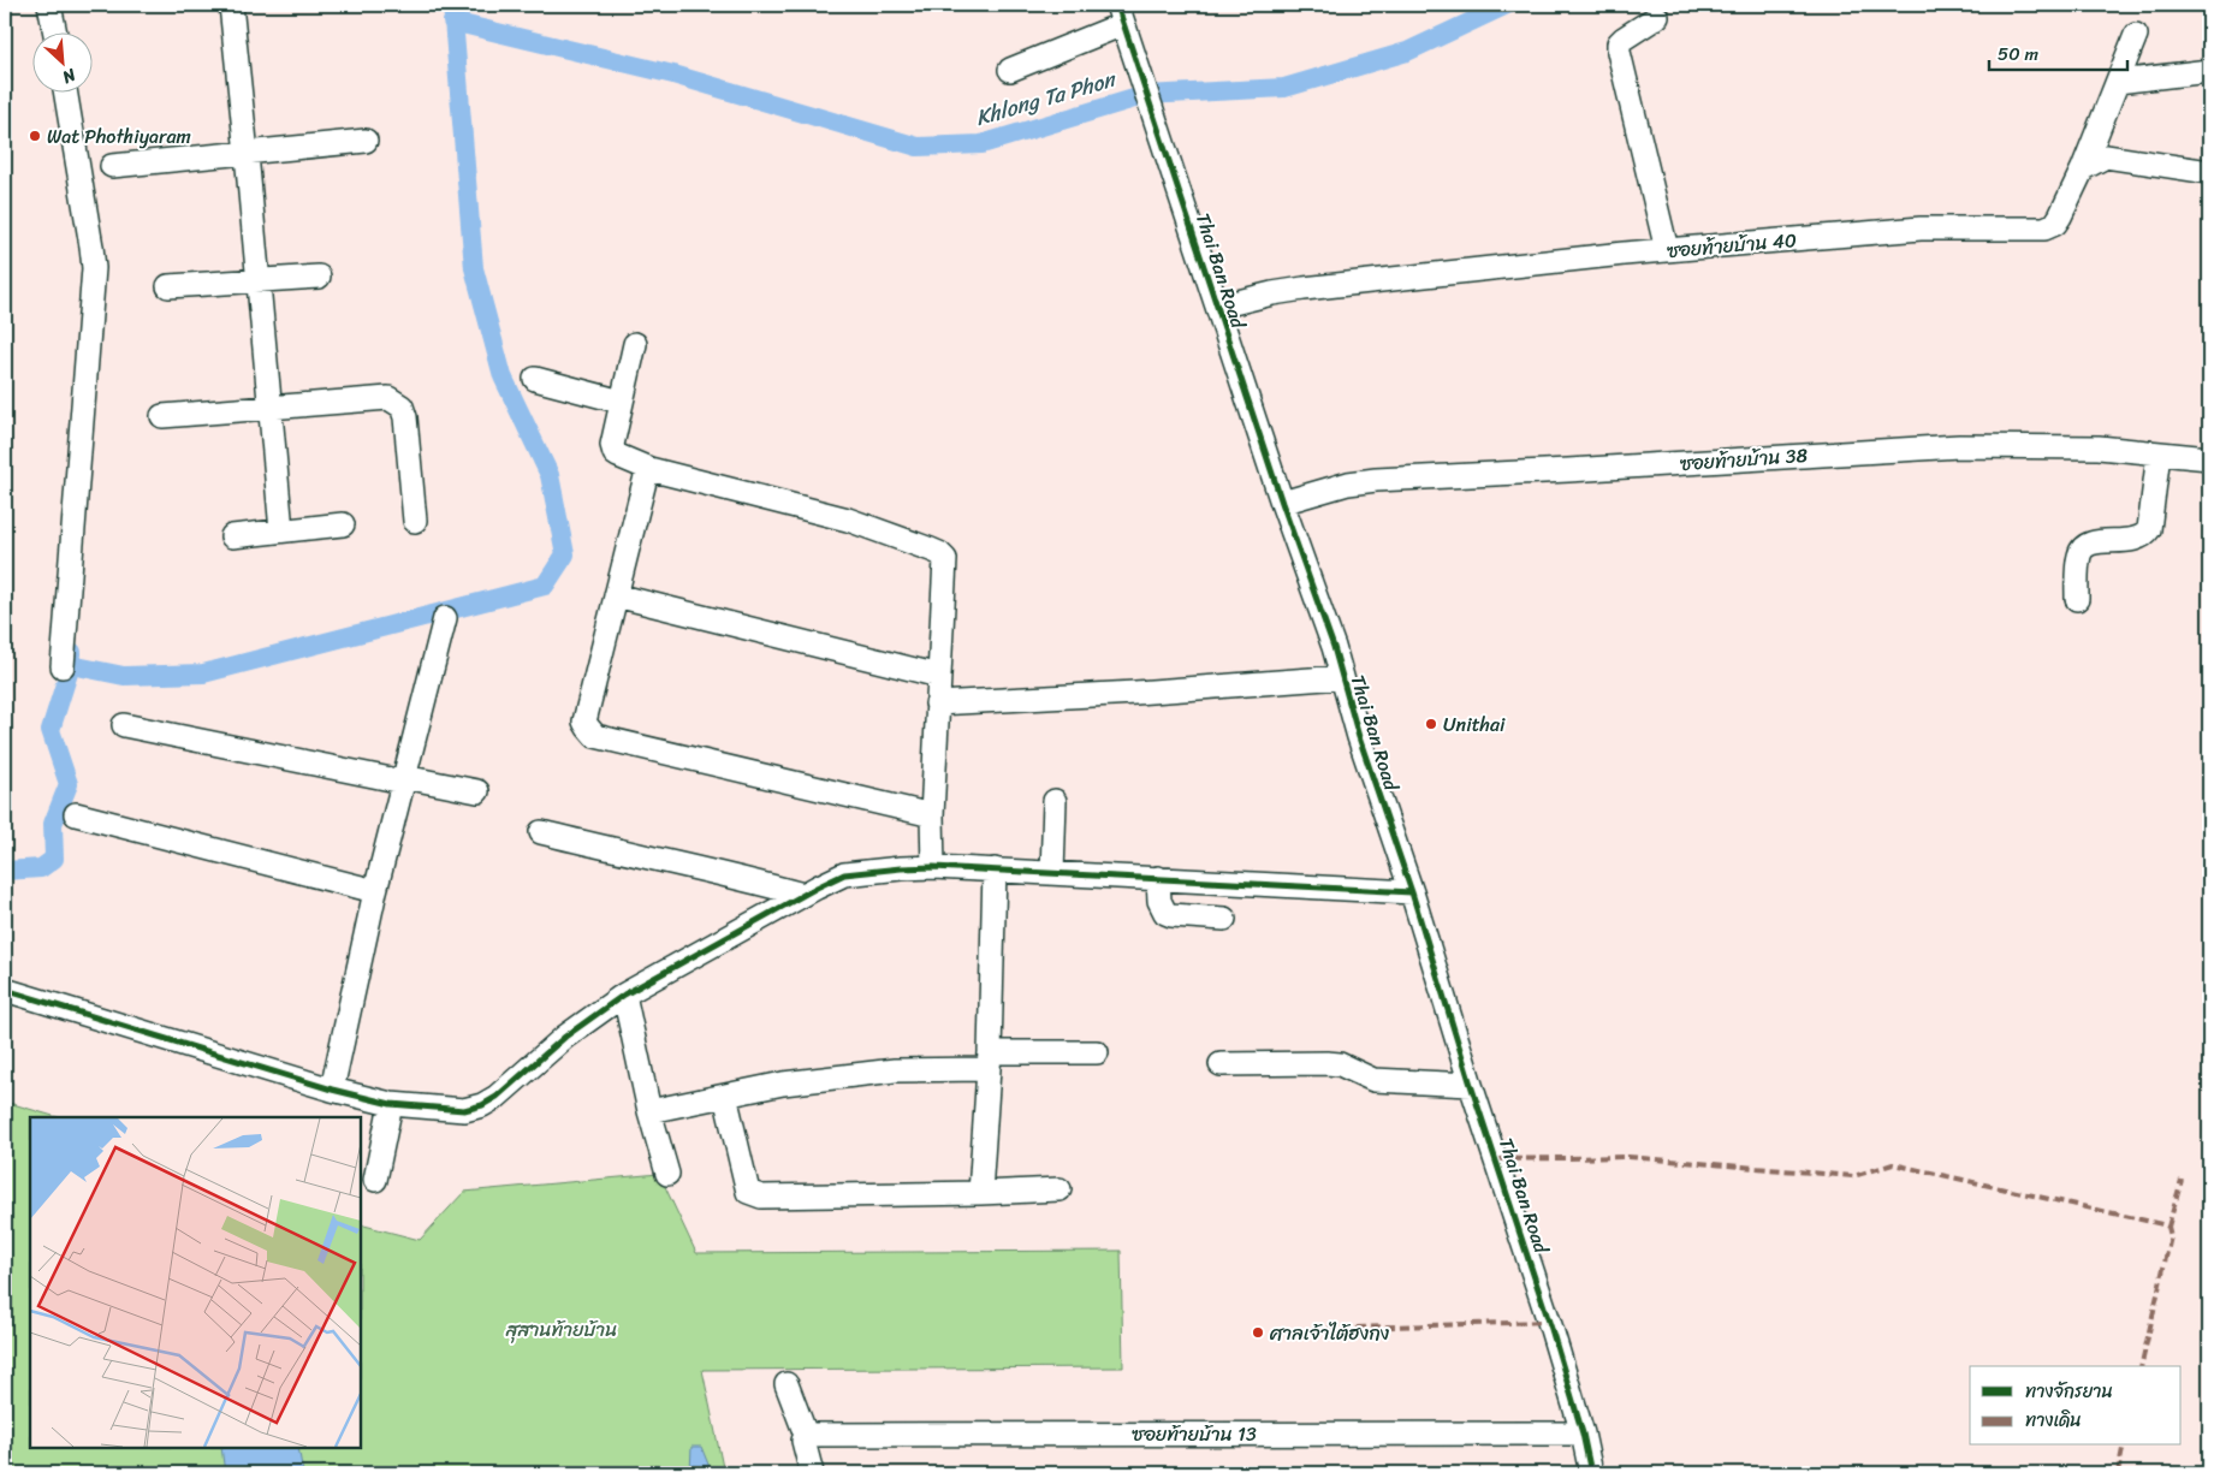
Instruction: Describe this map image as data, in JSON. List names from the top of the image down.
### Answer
{
  "streets": {
    "street": [
      "ซอยท้ายบ้าน 40",
      "Thai Ban Road",
      "ซอยท้ายบ้าน 38",
      "ซอยท้ายบ้าน 13"
    ]
  },
  "crossings": [
    ["ซอยท้ายบ้าน 40", "Thai Ban Road"],
    ["Thai Ban Road", "ซอยท้ายบ้าน 38"],
    ["Thai Ban Road", "ซอยท้ายบ้าน 13"]
  ],
  "water": ["Khlong Ta Phon"],
  "parks": ["สุสานท้ายบ้าน"],
  "places": ["Wat Phothiyaram", "Unithai", "ศาลเจ้าไต้ฮงกง"],
  "legend": ["ทางจักรยาน", "ทางเดิน"],
  "scale_bar": "50 m",
  "north": "bottom right"
}
